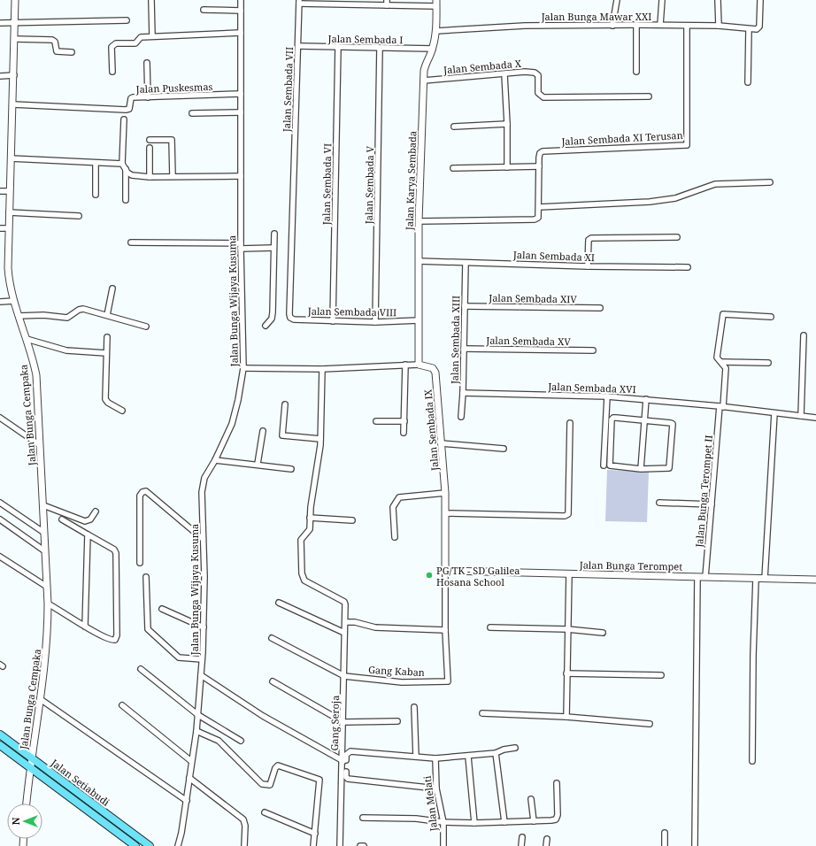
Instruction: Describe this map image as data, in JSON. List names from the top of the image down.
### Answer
{
  "streets": {
    "main road": ["Jalan Setiabudi"],
    "street": [
      "Jalan Bunga Mawar XXI",
      "Jalan Sembada I",
      "Jalan Sembada X",
      "Jalan Puskesmas",
      "Jalan Sembada VII",
      "Jalan Sembada XI Terusan",
      "Jalan Karya Sembada",
      "Jalan Sembada VI",
      "Jalan Sembada V",
      "Jalan Sembada XI",
      "Jalan Sembada XIV",
      "Jalan Bunga Wijaya Kusuma",
      "Jalan Sembada VIII",
      "Jalan Sembada XIII",
      "Jalan Sembada XV",
      "Jalan Sembada XVI",
      "Jalan Bunga Cempaka",
      "Jalan Sembada IX",
      "Jalan Bunga Terompet II",
      "Jalan Bunga Terompet",
      "Gang Kaban",
      "Gang Seroja",
      "Jalan Melati"
    ]
  },
  "crossings": [
    ["Jalan Bunga Mawar XXI", "Jalan Sembada XI Terusan"],
    ["Jalan Bunga Mawar XXI", "Jalan Karya Sembada"],
    ["Jalan Sembada I", "Jalan Sembada VII"],
    ["Jalan Sembada I", "Jalan Karya Sembada"],
    ["Jalan Sembada I", "Jalan Sembada VI"],
    ["Jalan Sembada I", "Jalan Sembada V"],
    ["Jalan Sembada X", "Jalan Karya Sembada"],
    ["Jalan Puskesmas", "Jalan Bunga Wijaya Kusuma"],
    ["Jalan Puskesmas", "Jalan Bunga Cempaka"],
    ["Jalan Sembada VII", "Jalan Karya Sembada"],
    ["Jalan Sembada VII", "Jalan Sembada VIII"],
    ["Jalan Karya Sembada", "Jalan Sembada XI"],
    ["Jalan Karya Sembada", "Jalan Sembada VIII"],
    ["Jalan Karya Sembada", "Jalan Sembada IX"],
    ["Jalan Sembada VI", "Jalan Sembada VIII"],
    ["Jalan Sembada V", "Jalan Sembada VIII"],
    ["Jalan Sembada XI", "Jalan Sembada XIII"],
    ["Jalan Sembada XIV", "Jalan Sembada XIII"],
    ["Jalan Bunga Wijaya Kusuma", "Jalan Sembada IX"],
    ["Jalan Sembada XIII", "Jalan Sembada XV"],
    ["Jalan Sembada XIII", "Jalan Sembada XVI"],
    ["Jalan Sembada XVI", "Jalan Bunga Terompet II"],
    ["Jalan Bunga Cempaka", "Jalan Setiabudi"],
    ["Jalan Sembada IX", "Jalan Bunga Terompet"],
    ["Jalan Sembada IX", "Gang Kaban"],
    ["Jalan Bunga Terompet II", "Jalan Bunga Terompet"],
    ["Gang Kaban", "Gang Seroja"]
  ],
  "places": ["PG/TK - SD Galilea Hosana School"],
  "north": "left"
}
